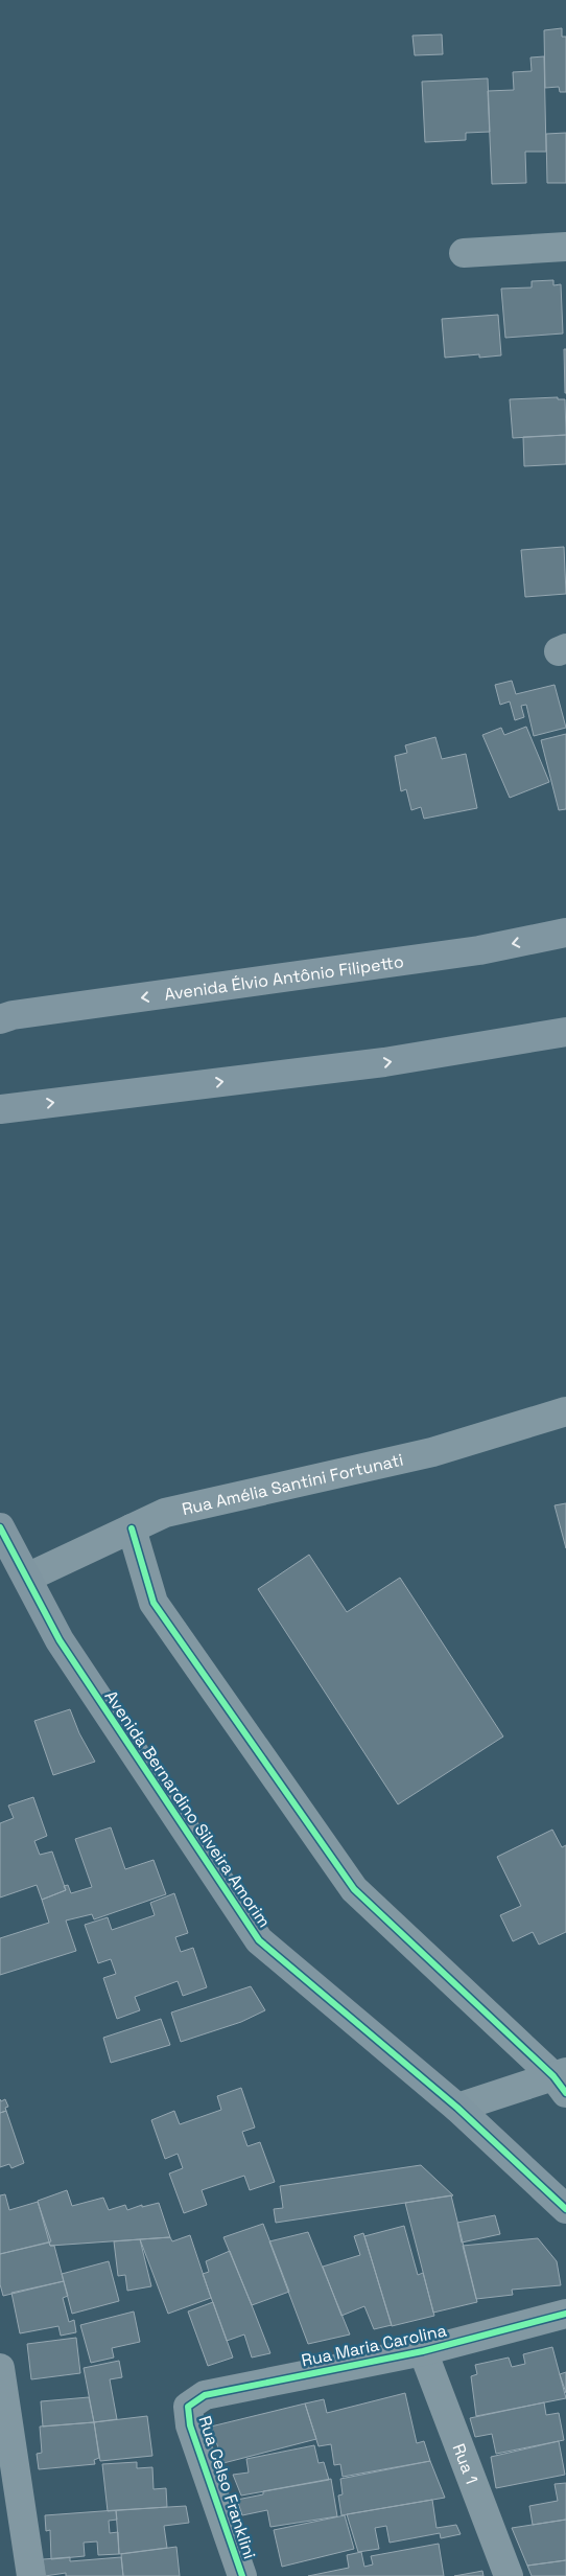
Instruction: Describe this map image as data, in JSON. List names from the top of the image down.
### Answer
{
  "streets": {
    "main road": ["Avenida Élvio Antônio Filipetto", "Avenida Bernardino Silveira Amorim"],
    "street": [
      "Rua Amélia Santini Fortunati",
      "Rua Maria Carolina",
      "Rua 1",
      "Rua Celso Franklini"
    ]
  },
  "crossings": [
    ["Rua Amélia Santini Fortunati", "Avenida Bernardino Silveira Amorim"],
    ["Rua Maria Carolina", "Rua 1"],
    ["Rua Maria Carolina", "Rua Celso Franklini"]
  ]
}
